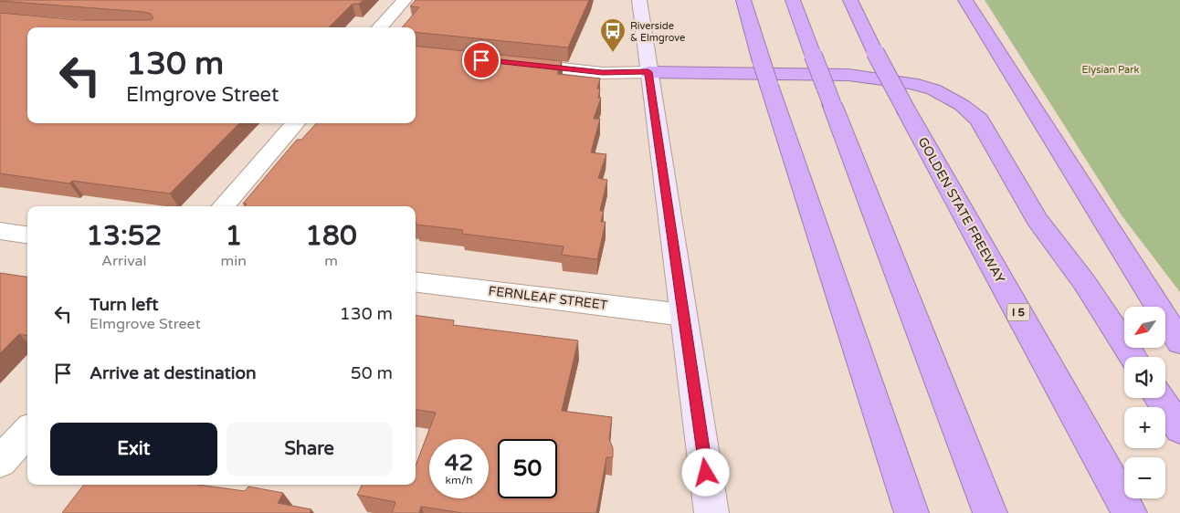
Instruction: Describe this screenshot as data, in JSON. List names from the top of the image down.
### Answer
{
  "streets": {
    "highway": ["GOLDEN STATE FREEWAY", "I 5"],
    "street": ["FERNLEAF STREET"]
  },
  "parks": ["Elysian Park"],
  "places": {
    "bus stop": ["Riverside & Elmgrove"]
  },
  "north": "bottom left",
  "page": {
    "turn": ["130 m", "Elmgrove Street"],
    "eta": [
      "13:52",
      "Arrival",
      "1",
      "min",
      "180",
      "m"
    ],
    "list": [
      {
        "name": "Turn left",
        "note": "Elmgrove Street",
        "value": "130 m"
      },
      {
        "name": "Arrive at destination",
        "value": "50 m"
      }
    ],
    "map_buttons": ["+", "−"],
    "buttons": ["Exit", "Share"],
    "speed": "42 km/h",
    "limit": "50"
  }
}
